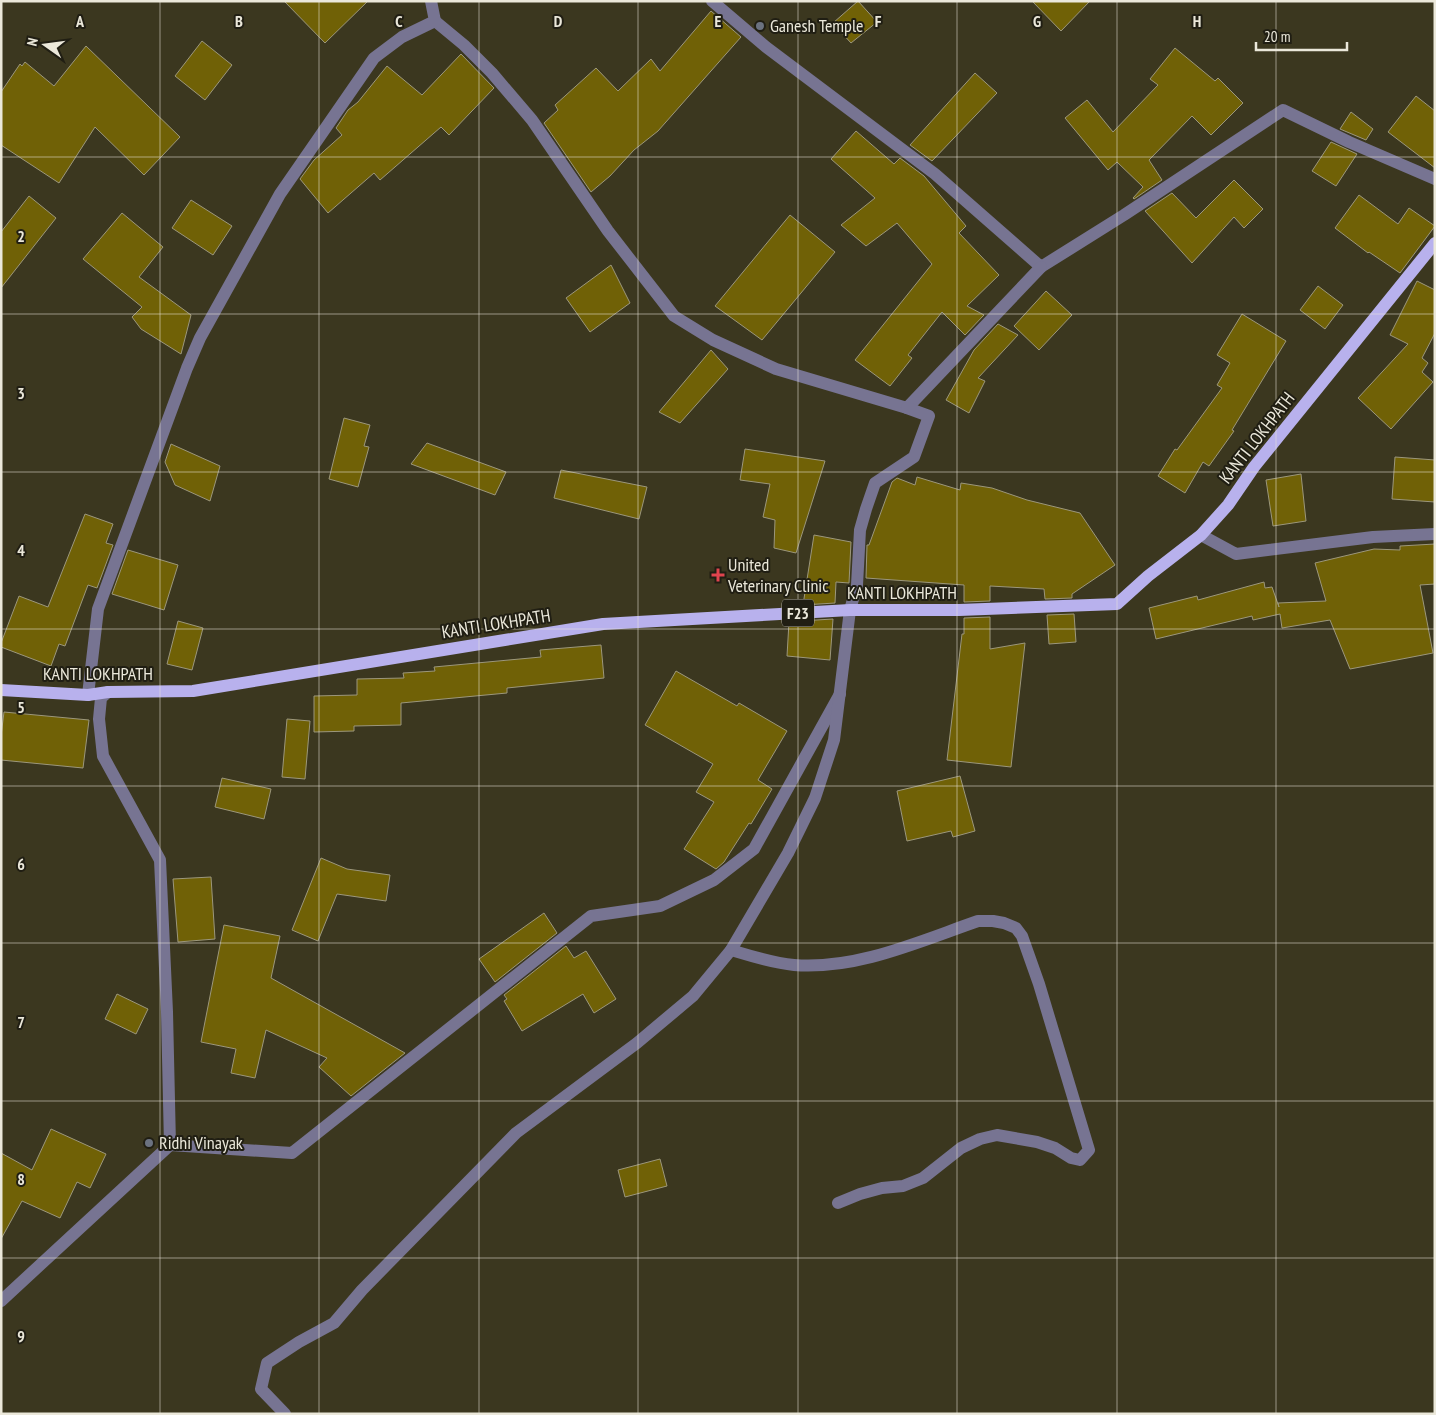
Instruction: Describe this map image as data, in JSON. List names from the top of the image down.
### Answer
{
  "streets": {
    "main road": ["KANTI LOKHPATH", "F23"]
  },
  "places": {
    "other": ["Ganesh Temple", "Ridhi Vinayak"],
    "health": ["United Veterinary Clinic"]
  },
  "scale_bar": "20 m",
  "north": "left",
  "grid": {
    "columns": [
      "A",
      "B",
      "C",
      "D",
      "E",
      "F",
      "G",
      "H"
    ],
    "rows": [
      "2",
      "3",
      "4",
      "5",
      "6",
      "7",
      "8",
      "9"
    ]
  }
}
